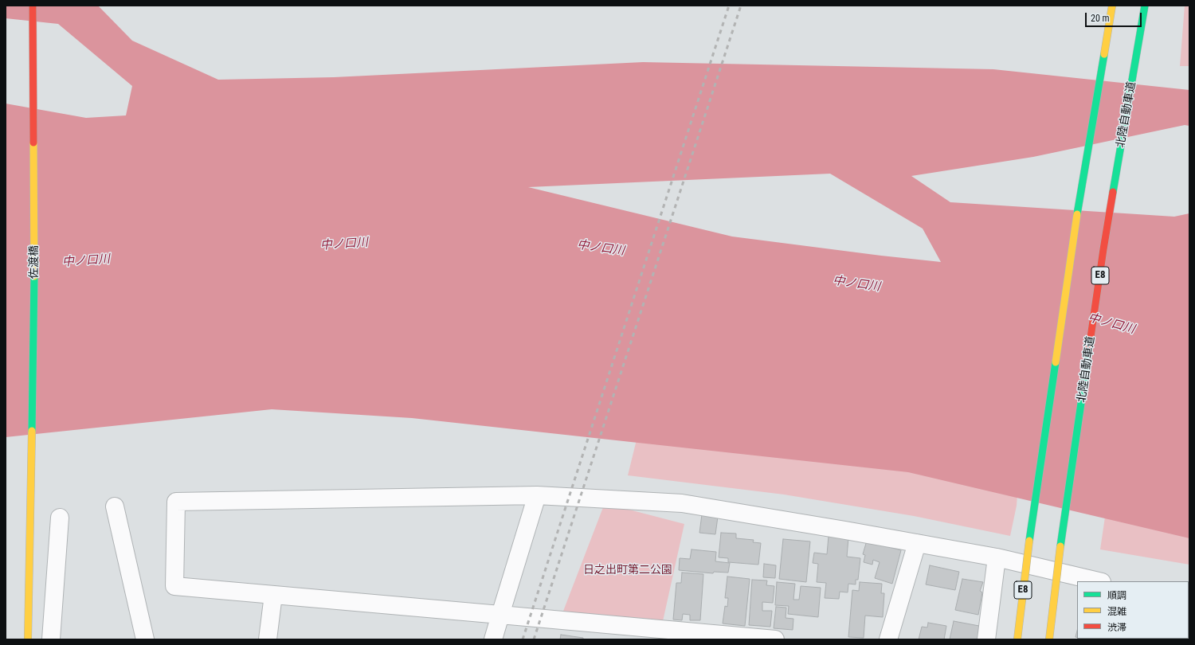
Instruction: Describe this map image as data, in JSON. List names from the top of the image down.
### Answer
{
  "streets": {
    "main road": ["北陸自動車道", "佐渡橋", "E8"]
  },
  "water": ["中ノ口川"],
  "parks": ["日之出町第二公園"],
  "legend": ["順調", "混雑", "渋滞"],
  "scale_bar": "20 m"
}
